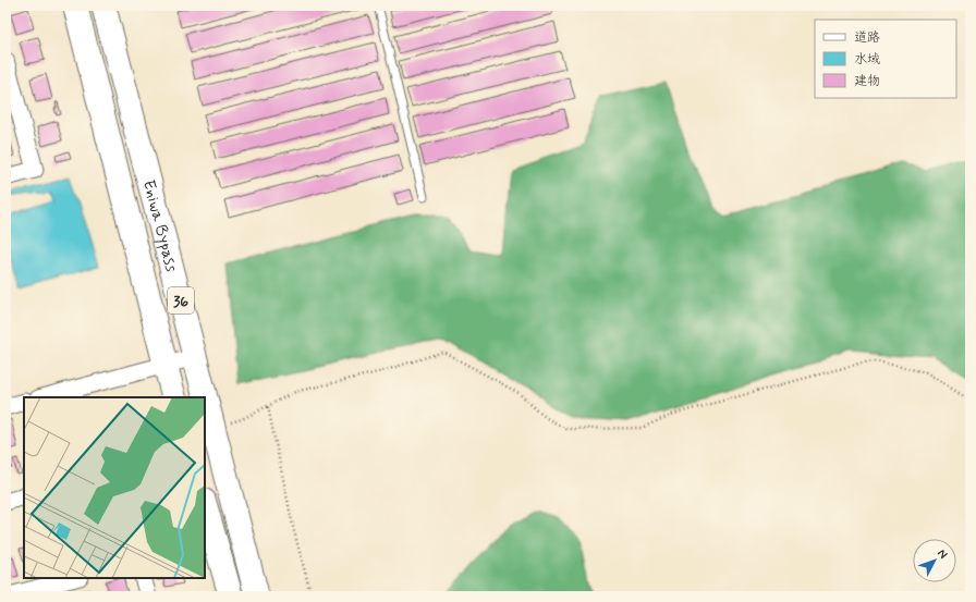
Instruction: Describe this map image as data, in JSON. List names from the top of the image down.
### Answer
{
  "streets": {
    "highway": ["Eniwa Bypass", "36"]
  },
  "legend": ["道路", "水域", "建物"],
  "north": "top right"
}
